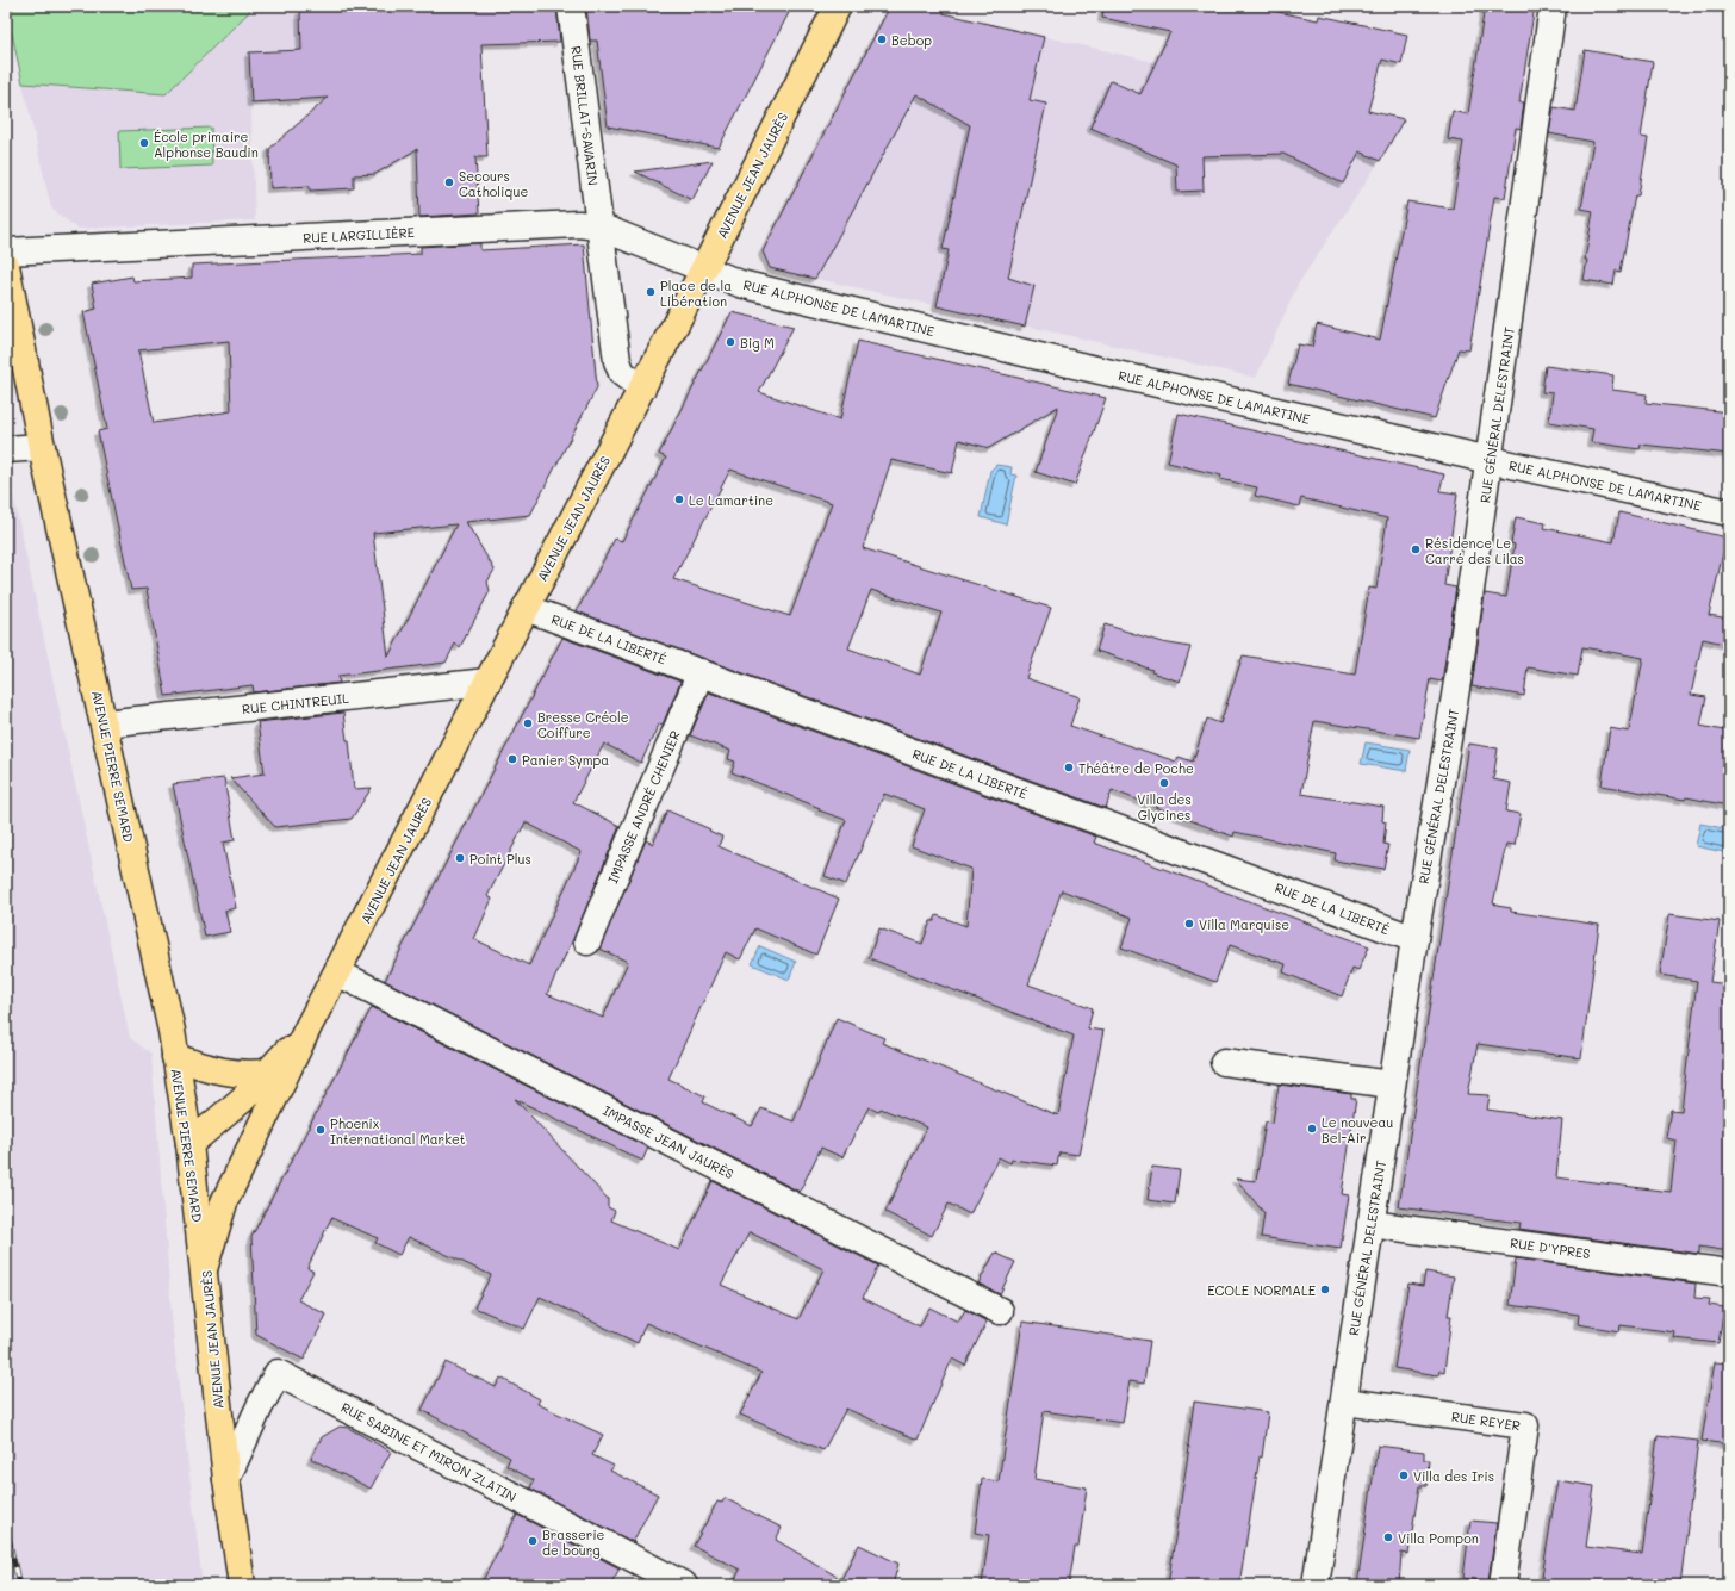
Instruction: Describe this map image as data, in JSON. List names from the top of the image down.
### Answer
{
  "streets": {
    "main road": ["AVENUE JEAN JAURÈS", "AVENUE PIERRE SEMARD"],
    "street": [
      "RUE BRILLAT-SAVARIN",
      "RUE LARGILLIÈRE",
      "RUE ALPHONSE DE LAMARTINE",
      "RUE GÉNÉRAL DELESTRAINT",
      "RUE DE LA LIBERTÉ",
      "RUE CHINTREUIL",
      "IMPASSE ANDRÉ CHENIER",
      "IMPASSE JEAN JAURÈS",
      "RUE D'YPRES",
      "RUE REYER",
      "RUE SABINE ET MIRON ZLATIN"
    ]
  },
  "crossings": [
    ["RUE BRILLAT-SAVARIN", "AVENUE JEAN JAURÈS"],
    ["RUE BRILLAT-SAVARIN", "RUE LARGILLIÈRE"],
    ["AVENUE JEAN JAURÈS", "RUE LARGILLIÈRE"],
    ["AVENUE JEAN JAURÈS", "RUE ALPHONSE DE LAMARTINE"],
    ["AVENUE JEAN JAURÈS", "RUE DE LA LIBERTÉ"],
    ["AVENUE JEAN JAURÈS", "RUE CHINTREUIL"],
    ["AVENUE JEAN JAURÈS", "AVENUE PIERRE SEMARD"],
    ["AVENUE JEAN JAURÈS", "IMPASSE JEAN JAURÈS"],
    ["AVENUE JEAN JAURÈS", "RUE SABINE ET MIRON ZLATIN"],
    ["RUE LARGILLIÈRE", "RUE ALPHONSE DE LAMARTINE"],
    ["RUE ALPHONSE DE LAMARTINE", "RUE GÉNÉRAL DELESTRAINT"],
    ["RUE GÉNÉRAL DELESTRAINT", "RUE DE LA LIBERTÉ"],
    ["RUE GÉNÉRAL DELESTRAINT", "RUE D'YPRES"],
    ["RUE GÉNÉRAL DELESTRAINT", "RUE REYER"],
    ["RUE DE LA LIBERTÉ", "IMPASSE ANDRÉ CHENIER"],
    ["RUE CHINTREUIL", "AVENUE PIERRE SEMARD"]
  ],
  "places": [
    "Bebop",
    "École primaire Alphonse Baudin",
    "Secours Catholique",
    "Place de la Libération",
    "Big M",
    "Le Lamartine",
    "Résidence Le Carré des Lilas",
    "Bresse Créole Coiffure",
    "Panier Sympa",
    "Théâtre de Poche",
    "Villa des Glycines",
    "Point Plus",
    "Villa Marquise",
    "Le nouveau Bel-Air",
    "Phoenix International Market",
    "ECOLE NORMALE",
    "Villa des Iris",
    "Villa Pompon",
    "Brasserie de bourg"
  ]
}
